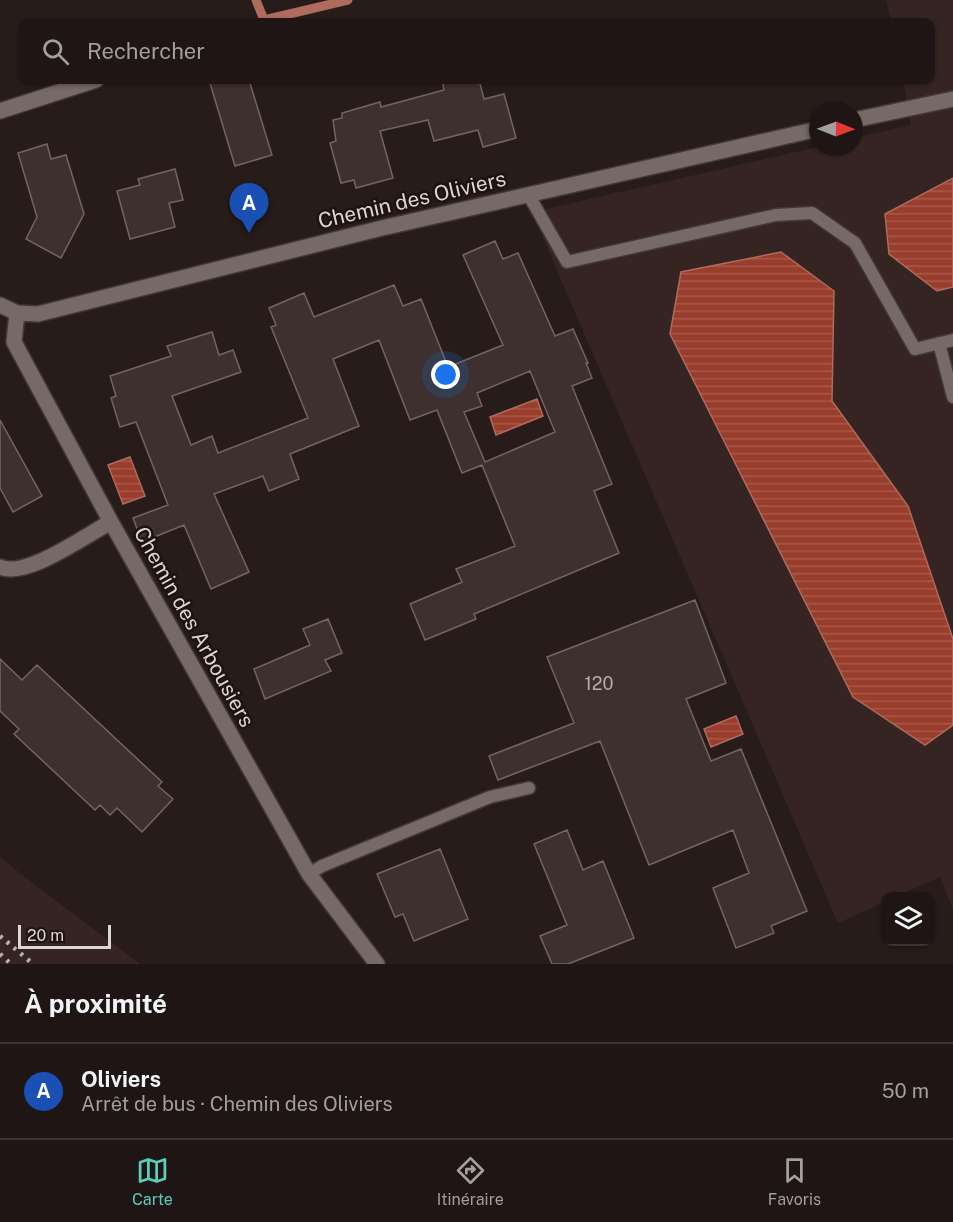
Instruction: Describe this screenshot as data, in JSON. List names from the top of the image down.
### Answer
{
  "streets": {
    "street": ["Chemin des Oliviers", "Chemin des Arbousiers"]
  },
  "crossings": [
    ["Chemin des Oliviers", "Chemin des Arbousiers"]
  ],
  "house_numbers": ["120"],
  "scale_bar": "20 m",
  "north": "right",
  "page": {
    "search": "Rechercher",
    "pins": "A",
    "scale": "20 m",
    "heading": "À proximité",
    "list": [
      {
        "mark": "A",
        "name": "Oliviers",
        "note": "Arrêt de bus · Chemin des Oliviers",
        "value": "50 m"
      }
    ],
    "nav": ["Carte", "Itinéraire", "Favoris"]
  }
}
